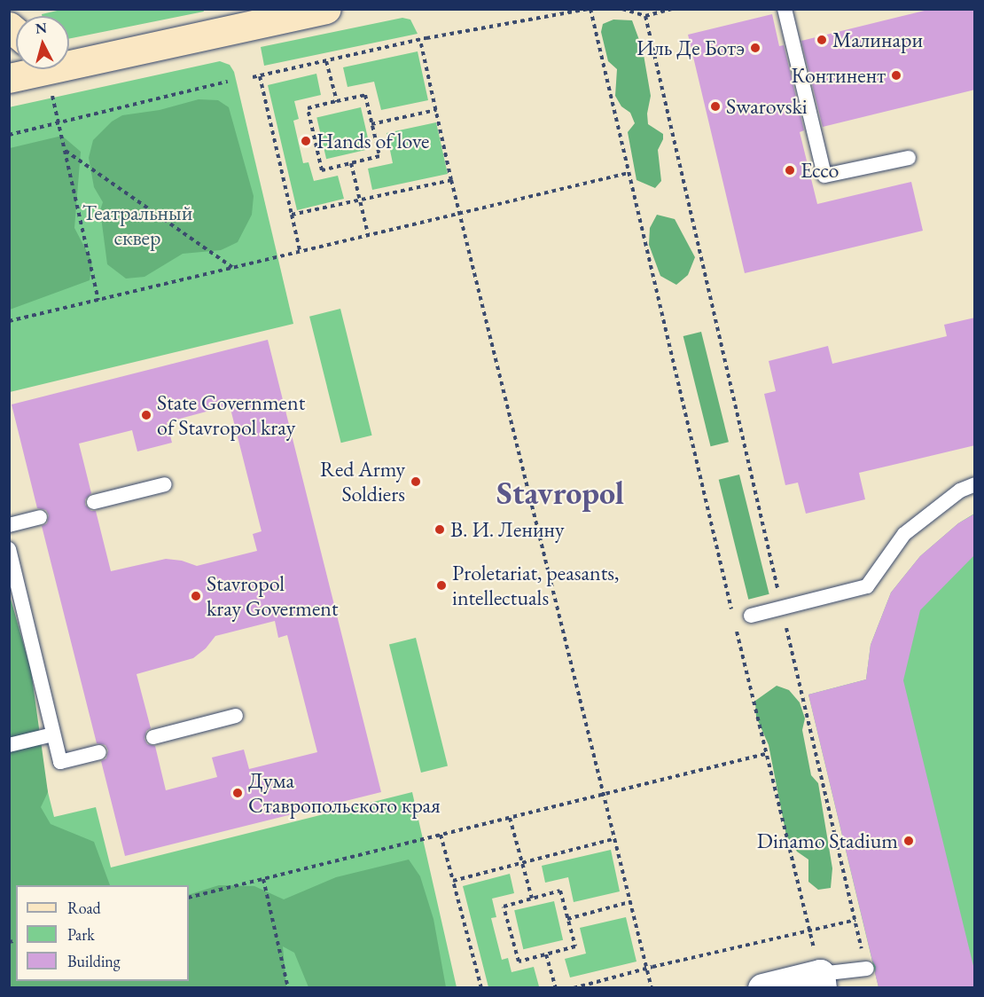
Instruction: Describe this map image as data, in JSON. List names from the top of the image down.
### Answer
{
  "districts": ["Stavropol"],
  "parks": ["Театральный сквер"],
  "places": [
    "Малинари",
    "Иль Де Ботэ",
    "Континент",
    "Swarovski",
    "Hands of love",
    "Ecco",
    "State Government of Stavropol kray",
    "Red Army Soldiers",
    "В. И. Ленину",
    "Proletariat, peasants, intellectuals",
    "Stavropol kray Goverment",
    "Дума Ставропольского края",
    "Dinamo Stadium"
  ],
  "legend": ["Road", "Park", "Building"],
  "north": "top"
}
